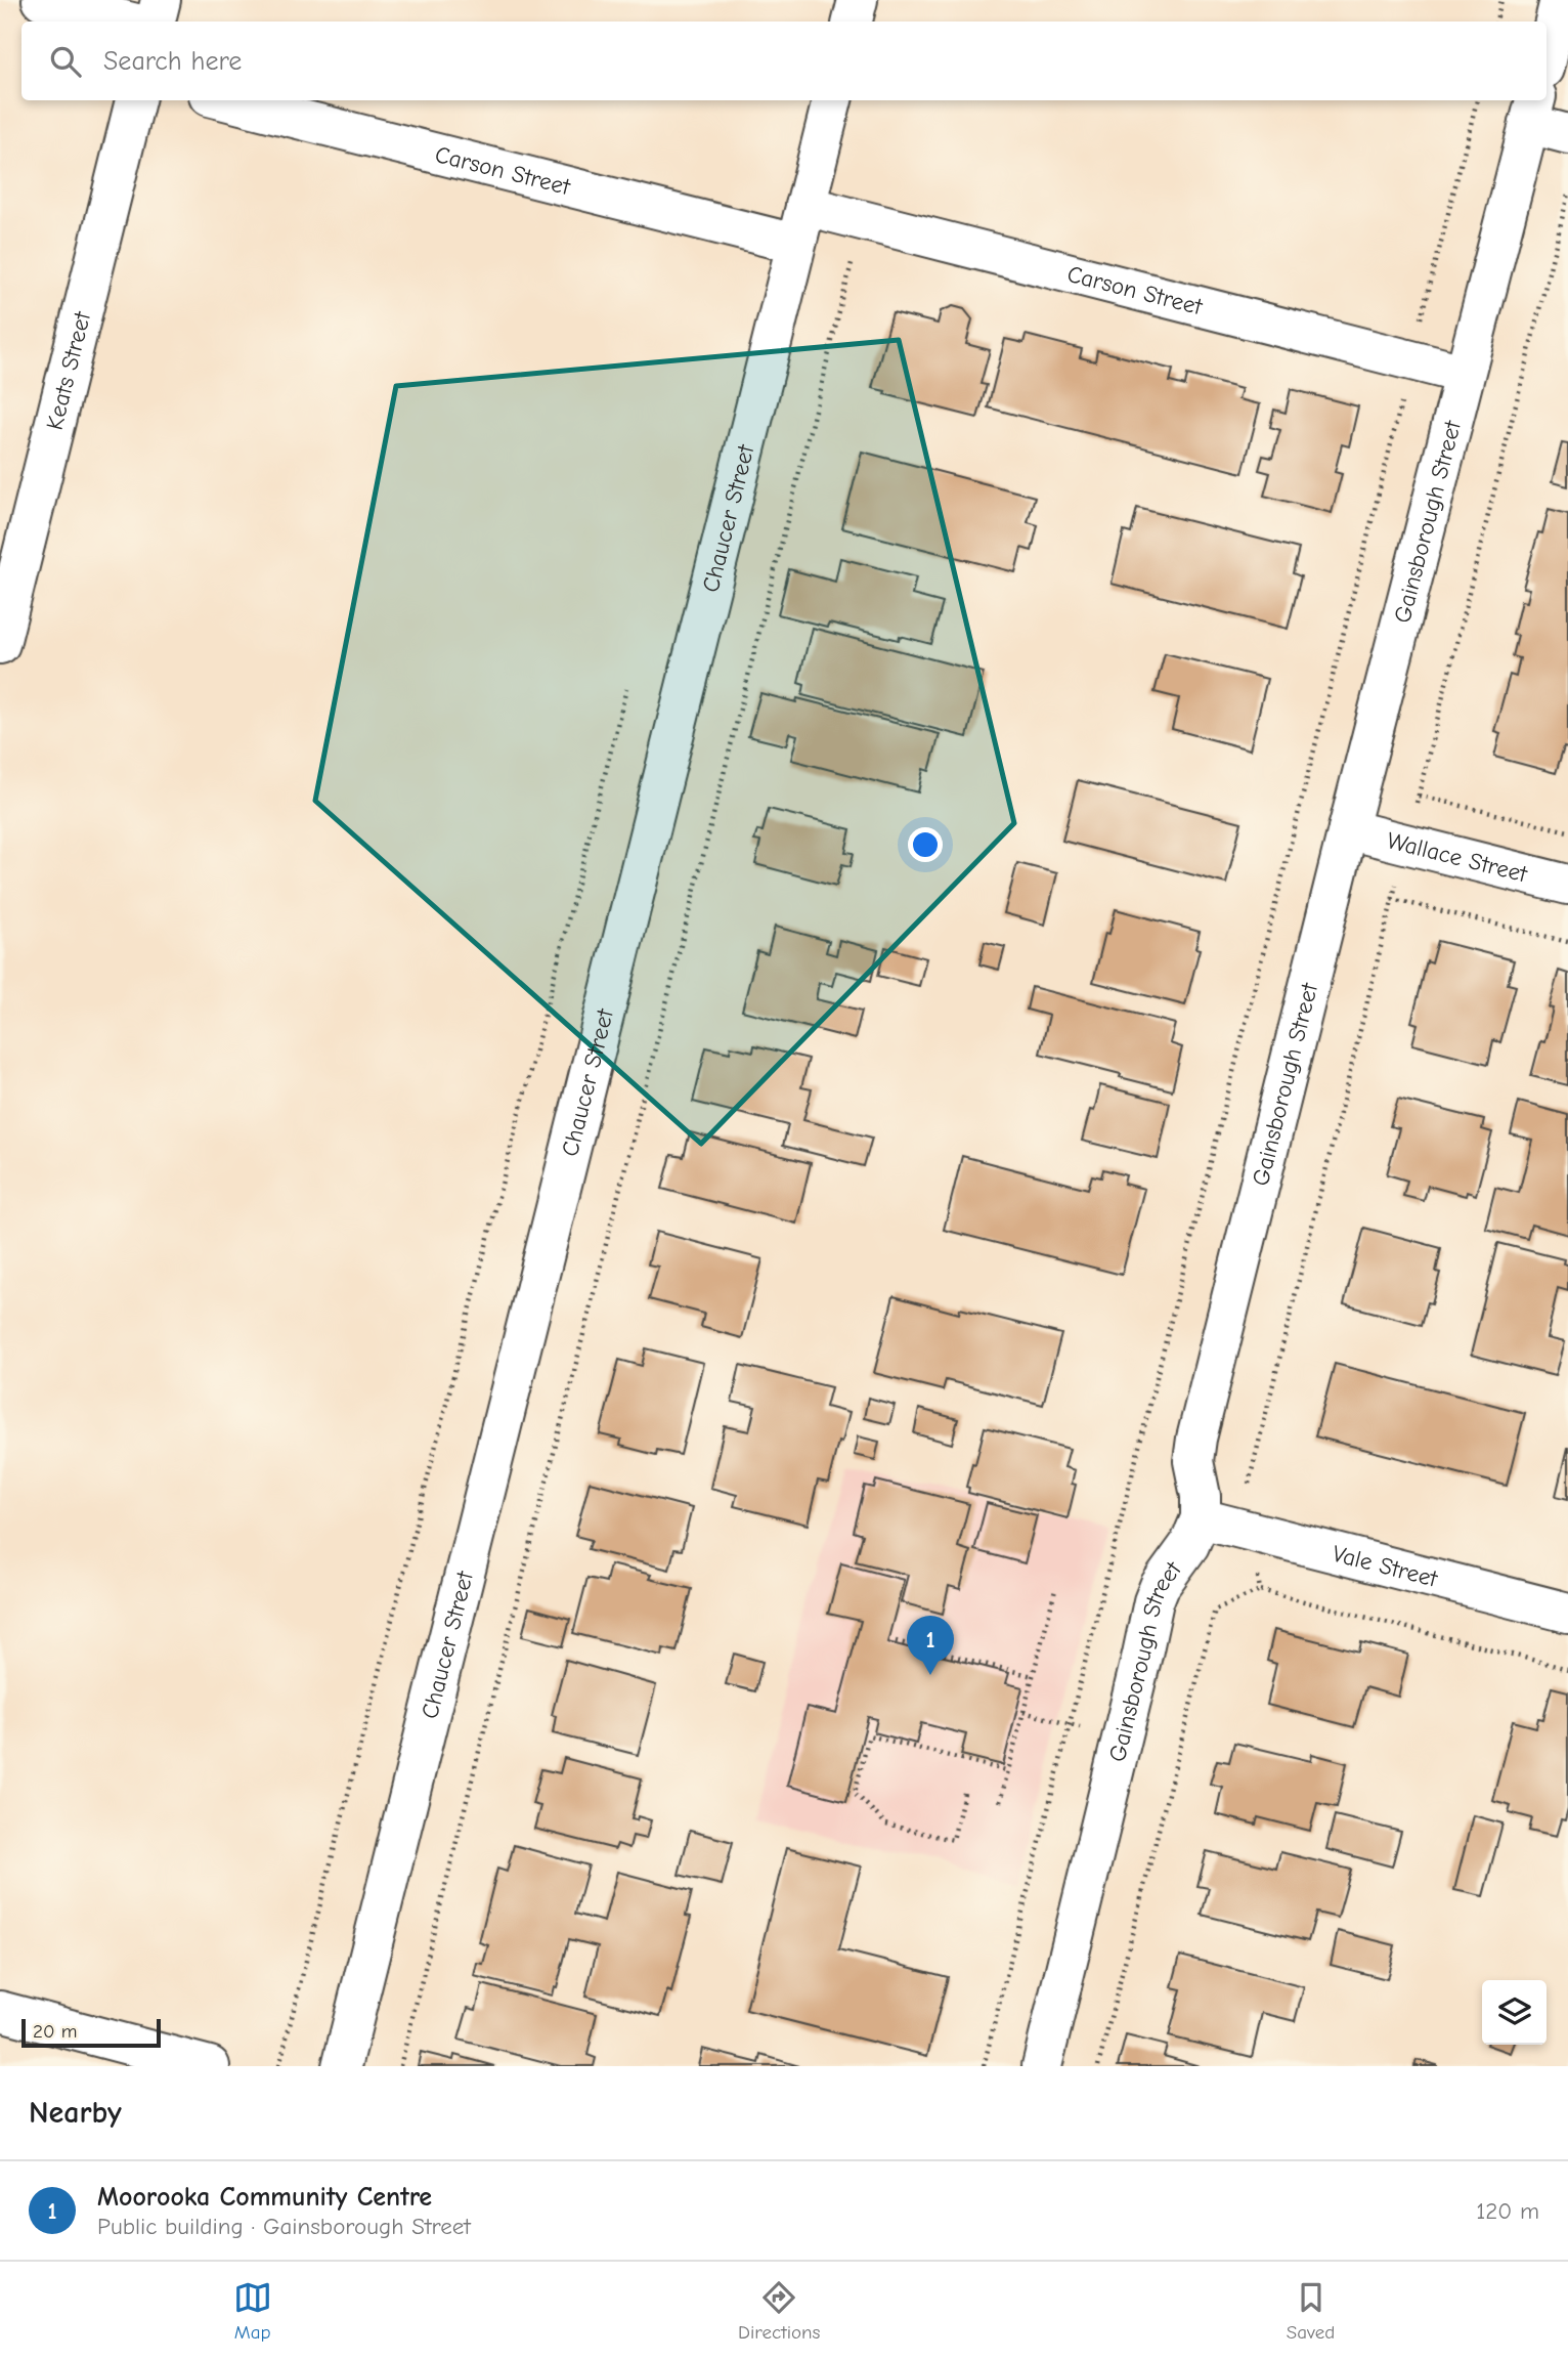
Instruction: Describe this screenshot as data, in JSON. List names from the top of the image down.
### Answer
{
  "streets": {
    "street": [
      "Carson Street",
      "Keats Street",
      "Chaucer Street",
      "Gainsborough Street",
      "Wallace Street",
      "Vale Street"
    ]
  },
  "crossings": [
    ["Carson Street", "Chaucer Street"],
    ["Carson Street", "Gainsborough Street"],
    ["Gainsborough Street", "Wallace Street"],
    ["Gainsborough Street", "Vale Street"]
  ],
  "scale_bar": "20 m",
  "page": {
    "search": "Search here",
    "pins": "1",
    "scale": "20 m",
    "heading": "Nearby",
    "list": [
      {
        "mark": "1",
        "name": "Moorooka Community Centre",
        "note": "Public building · Gainsborough Street",
        "value": "120 m"
      }
    ],
    "nav": ["Map", "Directions", "Saved"]
  }
}
